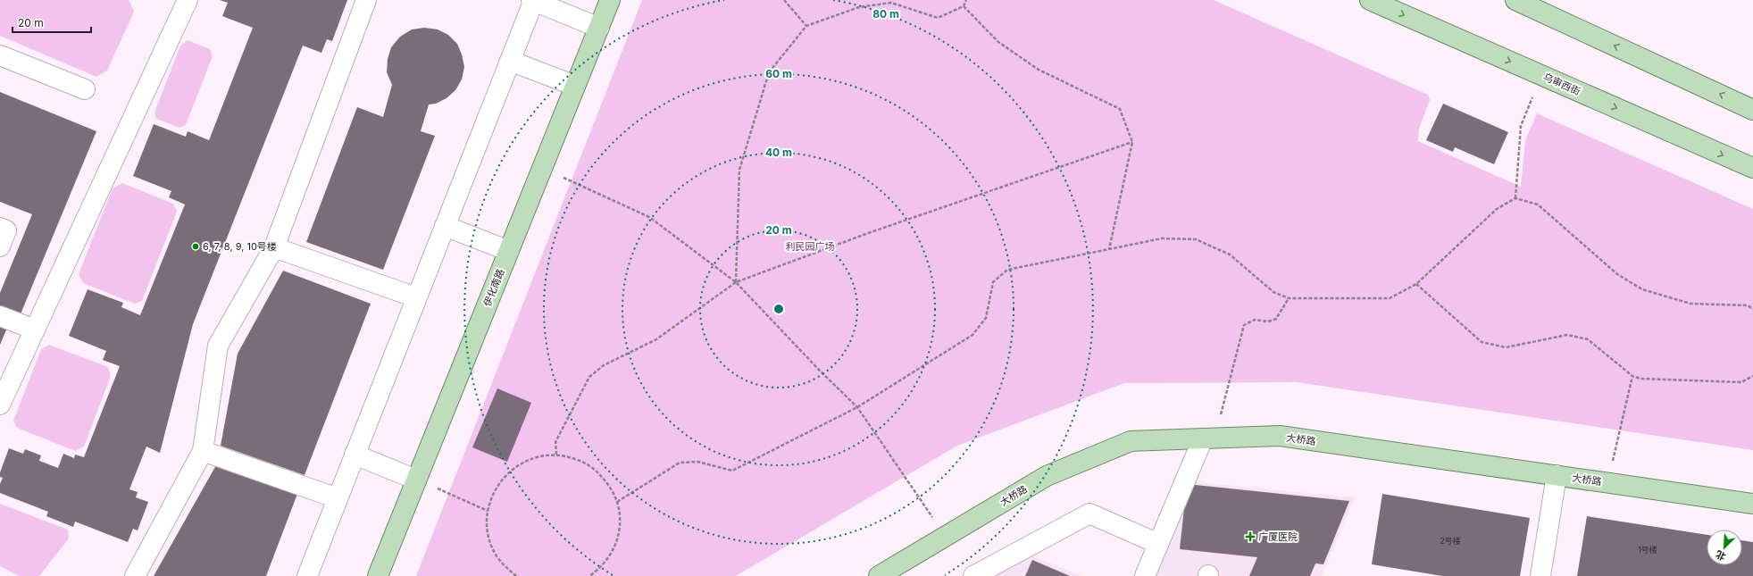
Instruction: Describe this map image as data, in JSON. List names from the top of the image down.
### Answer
{
  "streets": {
    "main road": ["乌审西街", "伊化南路", "大桥路"]
  },
  "parks": ["利民园广场"],
  "places": {
    "other": ["6, 7, 8, 9, 10号楼"],
    "health": ["广厦医院"]
  },
  "house_numbers": ["2号楼", "1号楼"],
  "scale_bar": "20 m",
  "north": "bottom left",
  "rings": [
    "80 m",
    "60 m",
    "40 m",
    "20 m"
  ]
}
